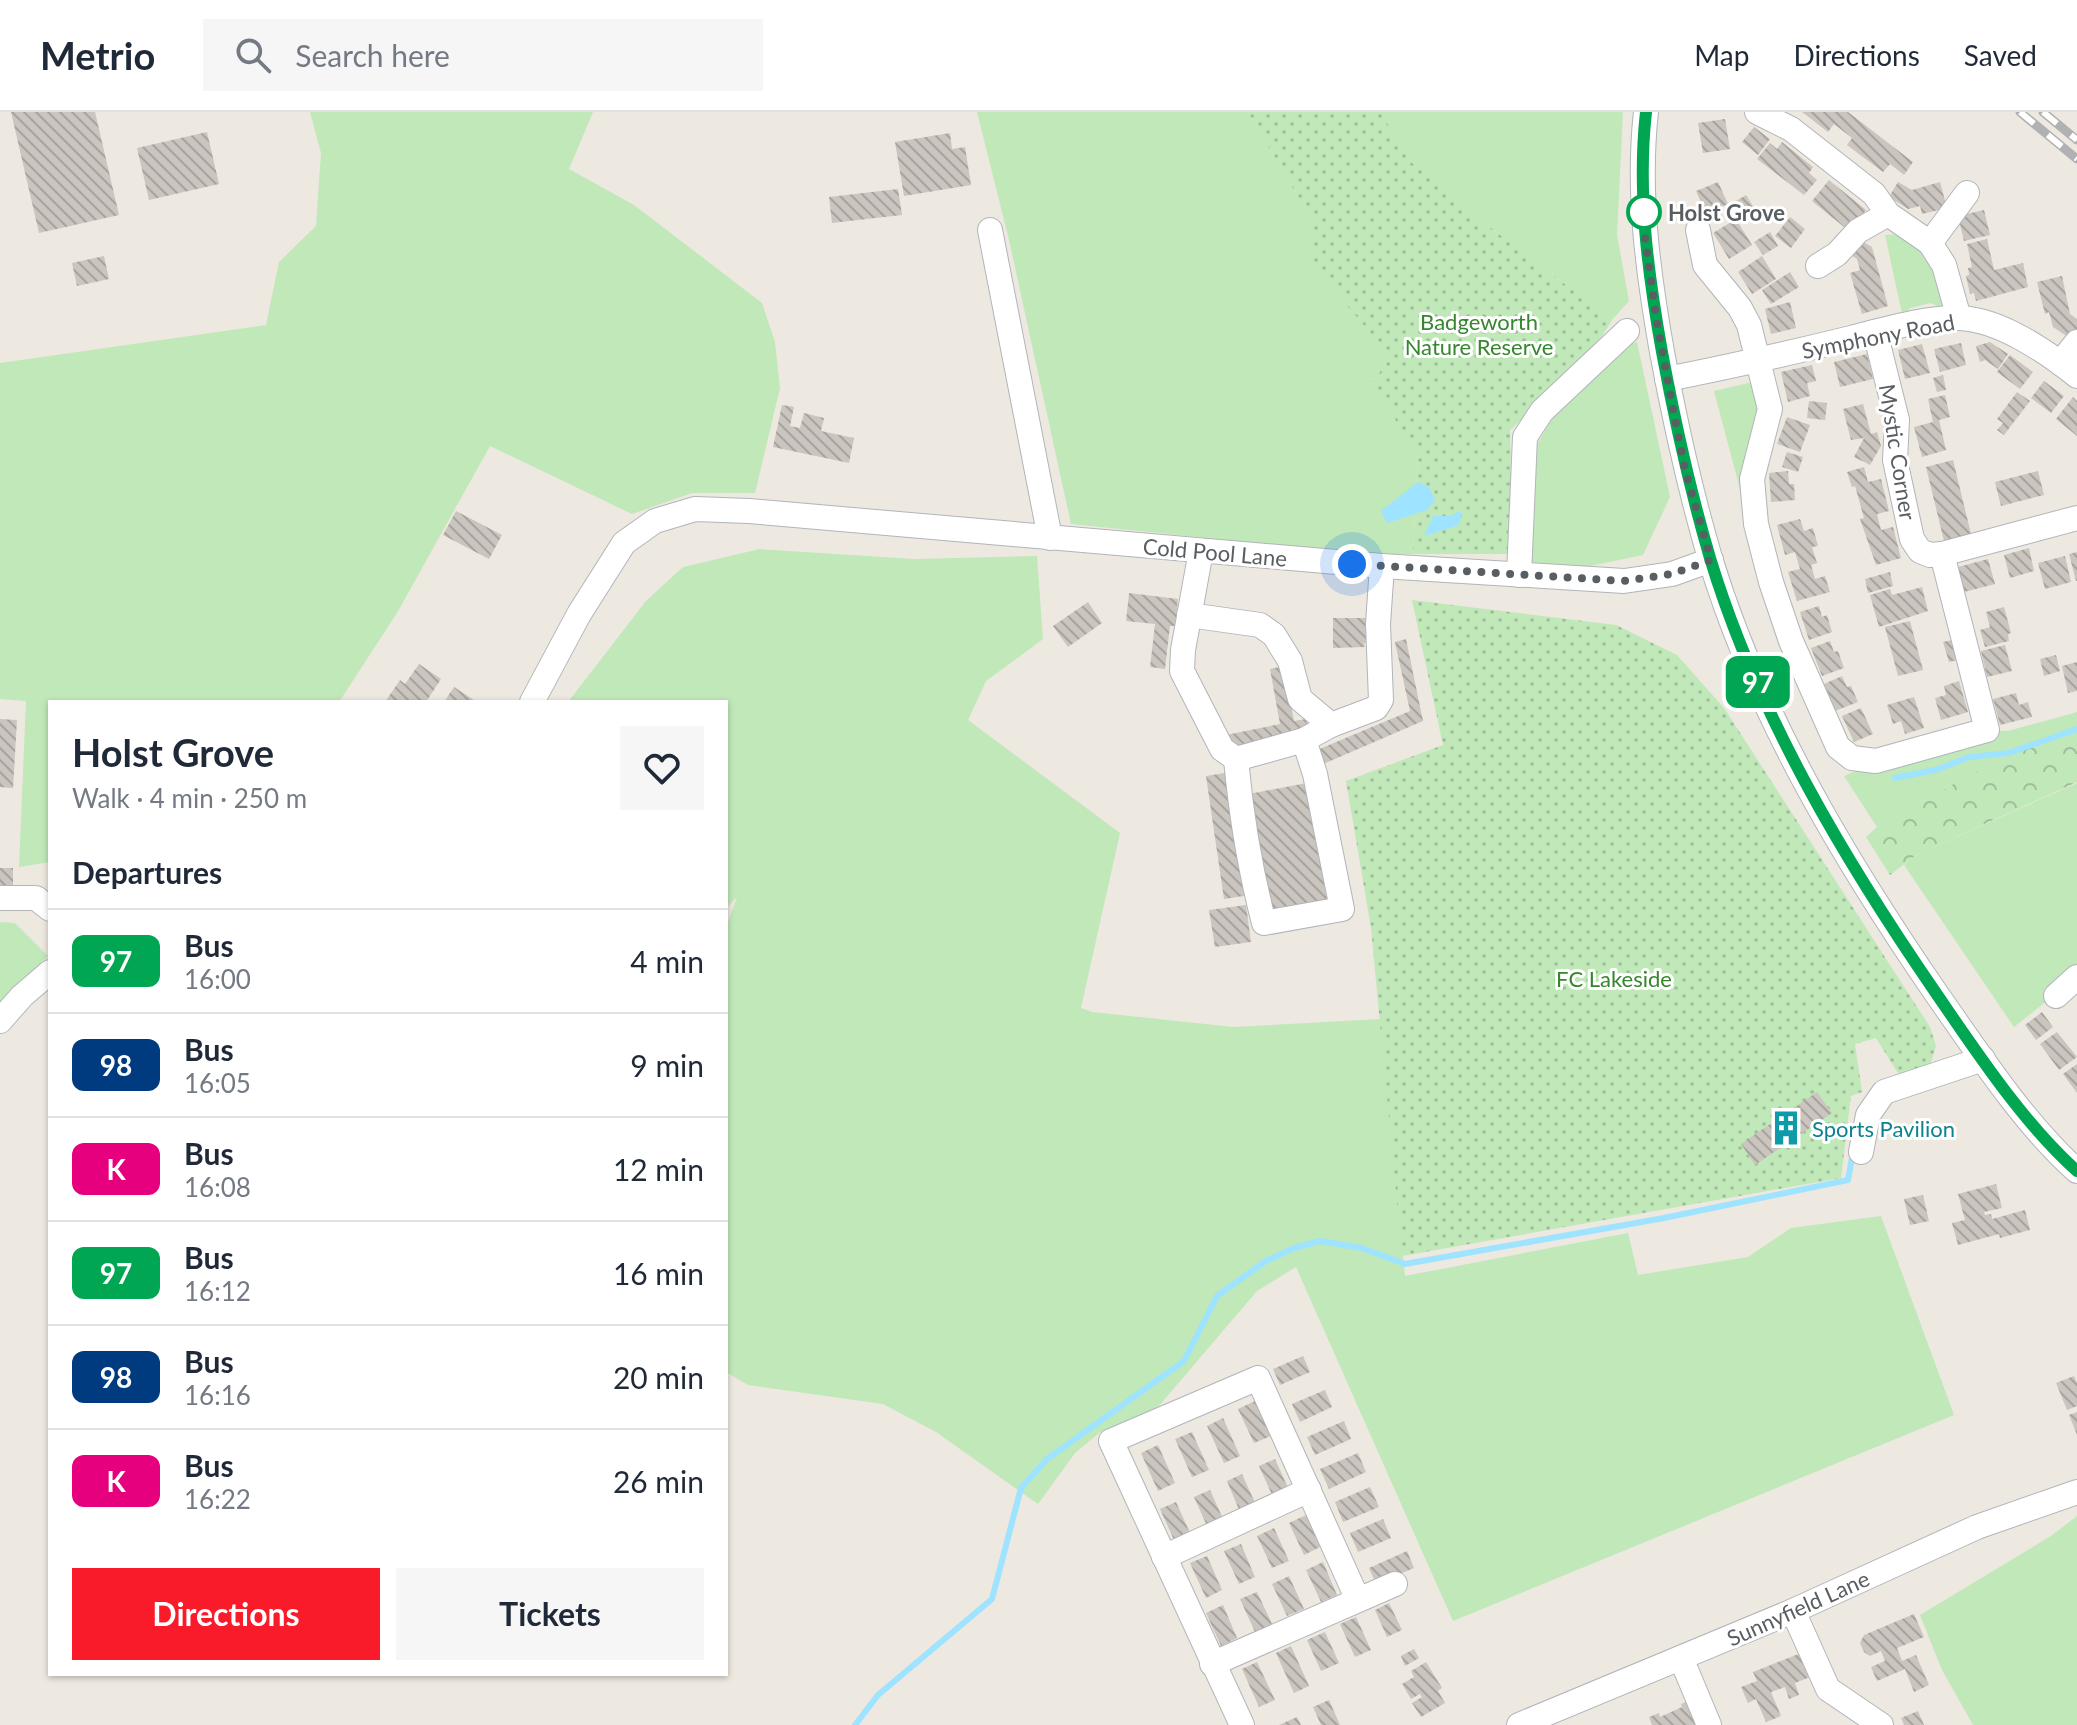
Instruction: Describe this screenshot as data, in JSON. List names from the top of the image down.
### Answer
{
  "streets": {
    "street": [
      "Symphony Road",
      "Mystic Corner",
      "Cold Pool Lane",
      "Sunnyfield Lane"
    ]
  },
  "crossings": [
    ["Symphony Road", "Mystic Corner"]
  ],
  "parks": ["Badgeworth Nature Reserve", "FC Lakeside"],
  "places": {
    "other": ["Holst Grove"],
    "building": ["Sports Pavilion"]
  },
  "lines": ["bus line 97"],
  "page": {
    "header": "Metrio",
    "search": "Search here",
    "nav": ["Map", "Directions", "Saved"],
    "on_map": "97",
    "heading": [
      ["Holst Grove", "Walk · 4 min · 250 m"],
      "Departures"
    ],
    "list": [
      {
        "mark": "97",
        "name": "Bus",
        "note": "16:00",
        "value": "4 min"
      },
      {
        "mark": "98",
        "name": "Bus",
        "note": "16:05",
        "value": "9 min"
      },
      {
        "mark": "K",
        "name": "Bus",
        "note": "16:08",
        "value": "12 min"
      },
      {
        "mark": "97",
        "name": "Bus",
        "note": "16:12",
        "value": "16 min"
      },
      {
        "mark": "98",
        "name": "Bus",
        "note": "16:16",
        "value": "20 min"
      },
      {
        "mark": "K",
        "name": "Bus",
        "note": "16:22",
        "value": "26 min"
      }
    ],
    "buttons": ["Directions", "Tickets"]
  }
}
